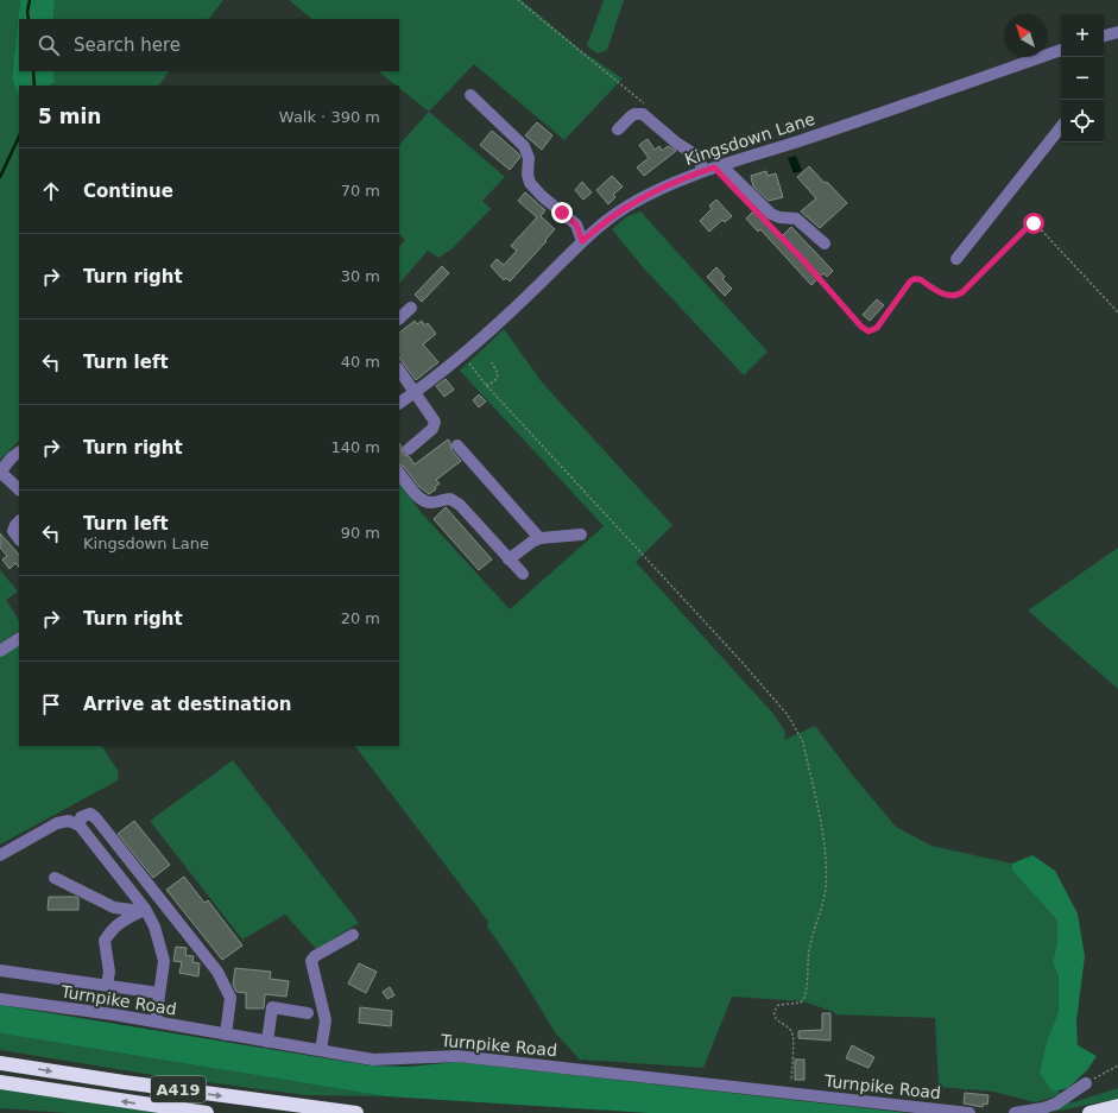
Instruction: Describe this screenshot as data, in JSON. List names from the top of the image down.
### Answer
{
  "streets": {
    "highway": ["A419"],
    "street": ["Kingsdown Lane", "Turnpike Road"]
  },
  "north": "top left",
  "page": {
    "map_buttons": ["+", "−"],
    "search": "Search here",
    "heading": ["5 min", "Walk · 390 m"],
    "list": [
      ["Continue", "70 m"],
      ["Turn right", "30 m"],
      ["Turn left", "40 m"],
      ["Turn right", "140 m"],
      ["Turn left", "Kingsdown Lane", "90 m"],
      ["Turn right", "20 m"],
      "Arrive at destination"
    ]
  }
}
